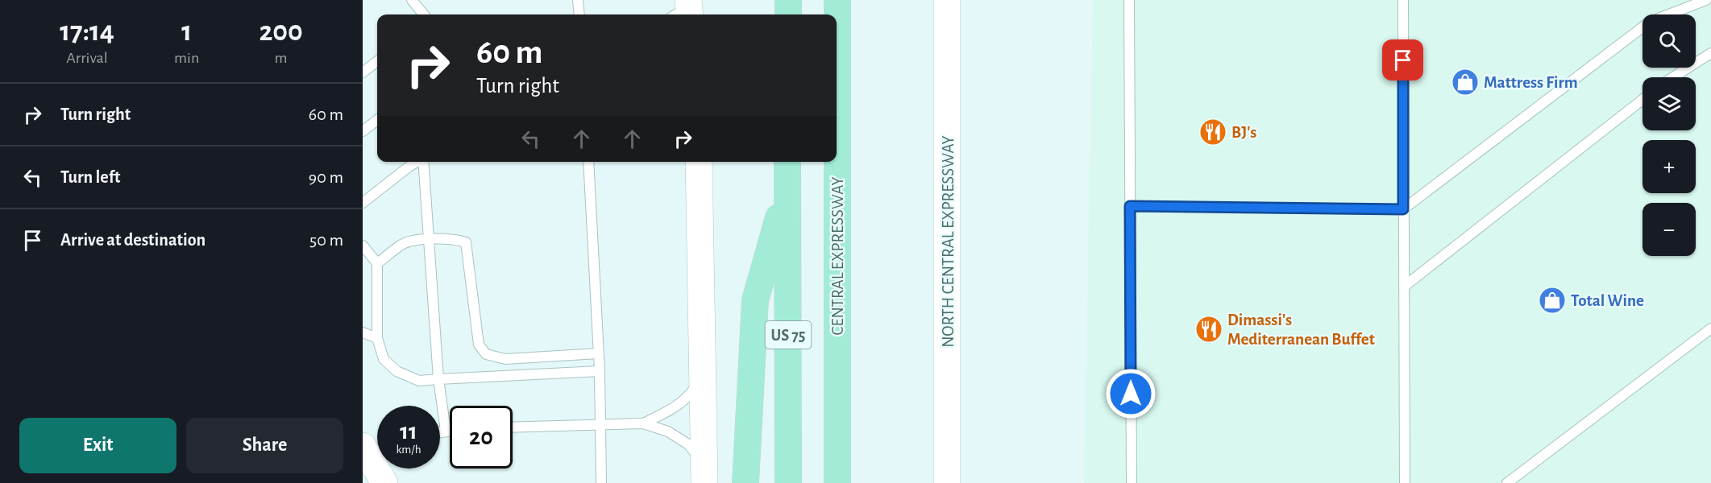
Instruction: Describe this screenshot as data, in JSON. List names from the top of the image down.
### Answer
{
  "streets": {
    "highway": ["CENTRAL EXPRESSWAY", "US 75"],
    "main road": ["NORTH CENTRAL EXPRESSWAY"]
  },
  "places": {
    "shop": ["Mattress Firm", "Total Wine"],
    "restaurant": ["BJ's", "Dimassi's Mediterranean Buffet"]
  },
  "page": {
    "eta": [
      "17:14",
      "Arrival",
      "1",
      "min",
      "200",
      "m"
    ],
    "map_buttons": ["+", "−"],
    "turn": ["60 m", "Turn right"],
    "list": [
      {
        "name": "Turn right",
        "value": "60 m"
      },
      {
        "name": "Turn left",
        "value": "90 m"
      },
      {
        "name": "Arrive at destination",
        "value": "50 m"
      }
    ],
    "speed": "11 km/h",
    "limit": "20",
    "buttons": ["Exit", "Share"]
  }
}
